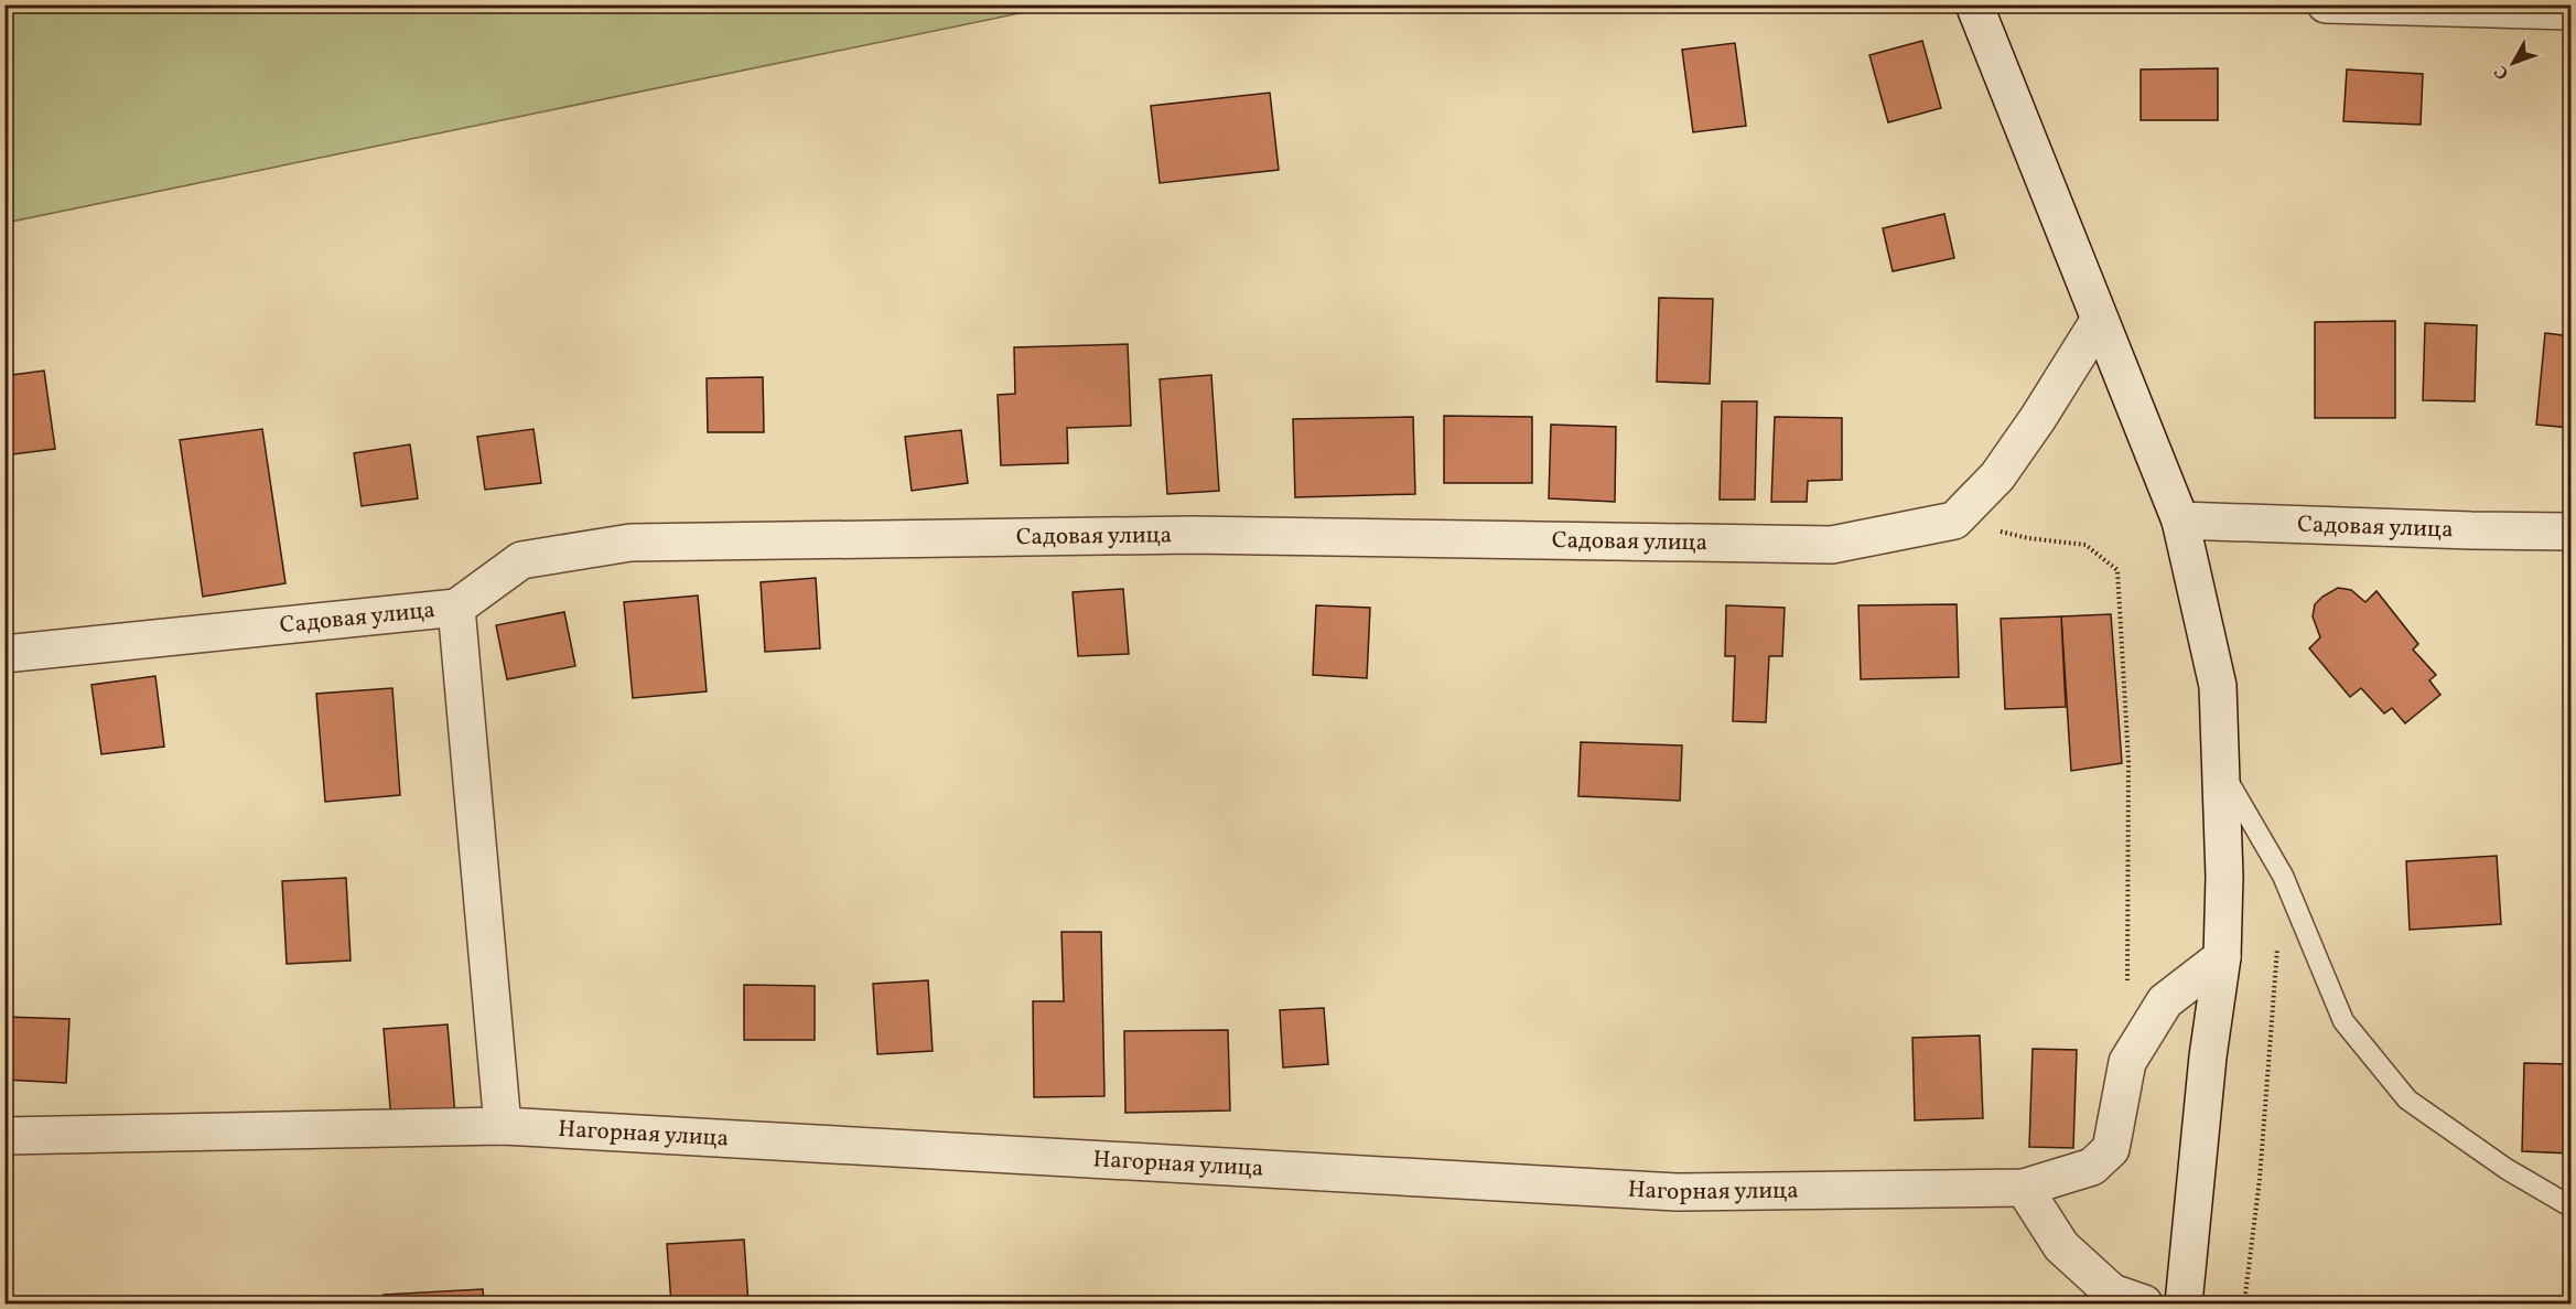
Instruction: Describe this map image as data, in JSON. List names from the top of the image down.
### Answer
{
  "streets": {
    "street": ["Садовая улица", "Нагорная улица"]
  },
  "north": "bottom left"
}
